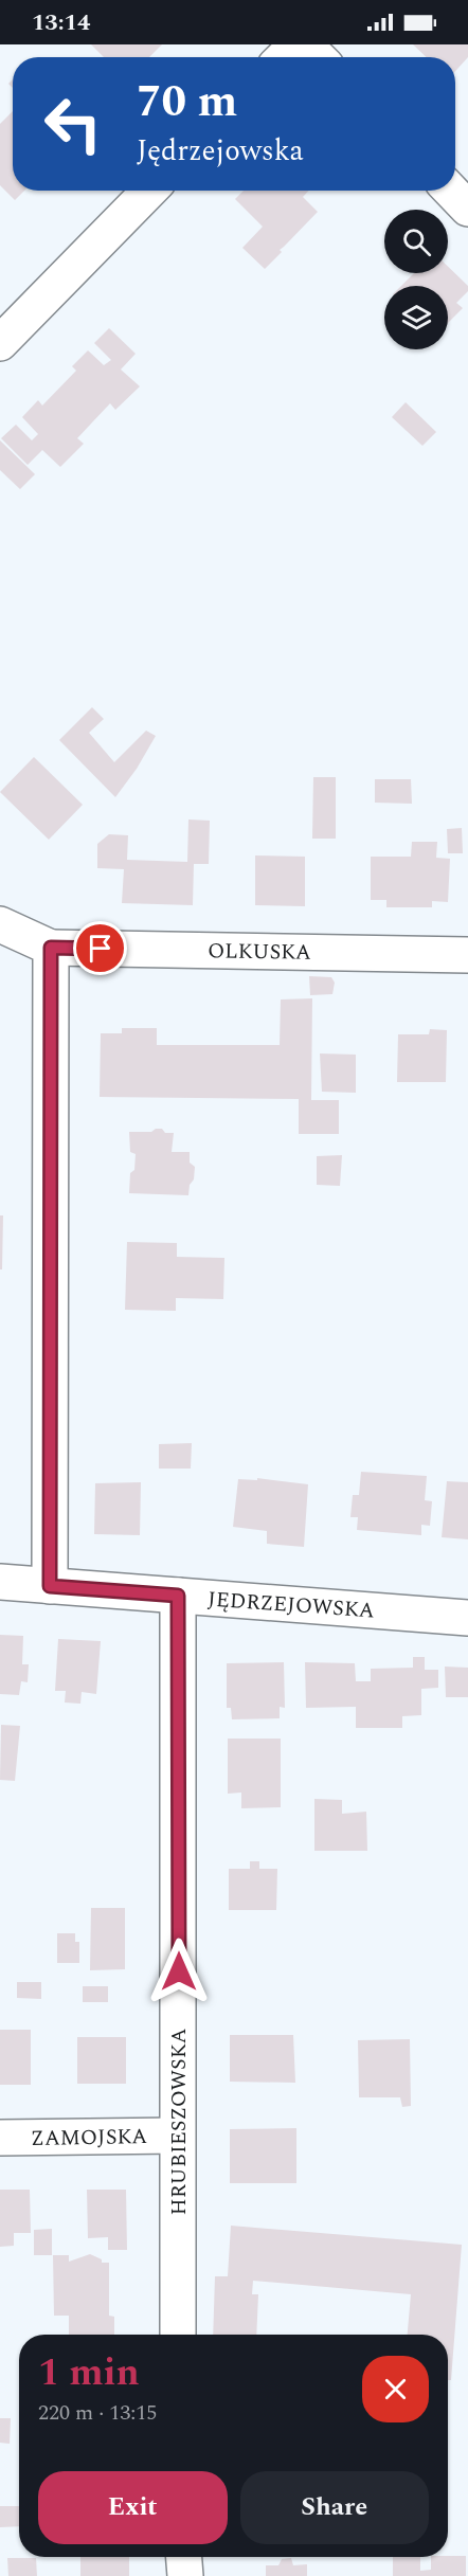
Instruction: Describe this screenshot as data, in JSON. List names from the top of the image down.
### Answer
{
  "streets": {
    "street": [
      "OLKUSKA",
      "JĘDRZEJOWSKA",
      "HRUBIESZOWSKA",
      "ZAMOJSKA"
    ]
  },
  "crossings": [
    ["JĘDRZEJOWSKA", "HRUBIESZOWSKA"],
    ["HRUBIESZOWSKA", "ZAMOJSKA"]
  ],
  "page": {
    "status": "13:14",
    "turn": ["70 m", "Jędrzejowska"],
    "heading": ["1 min", "220 m · 13:15"],
    "buttons": ["Exit", "Share"]
  }
}
